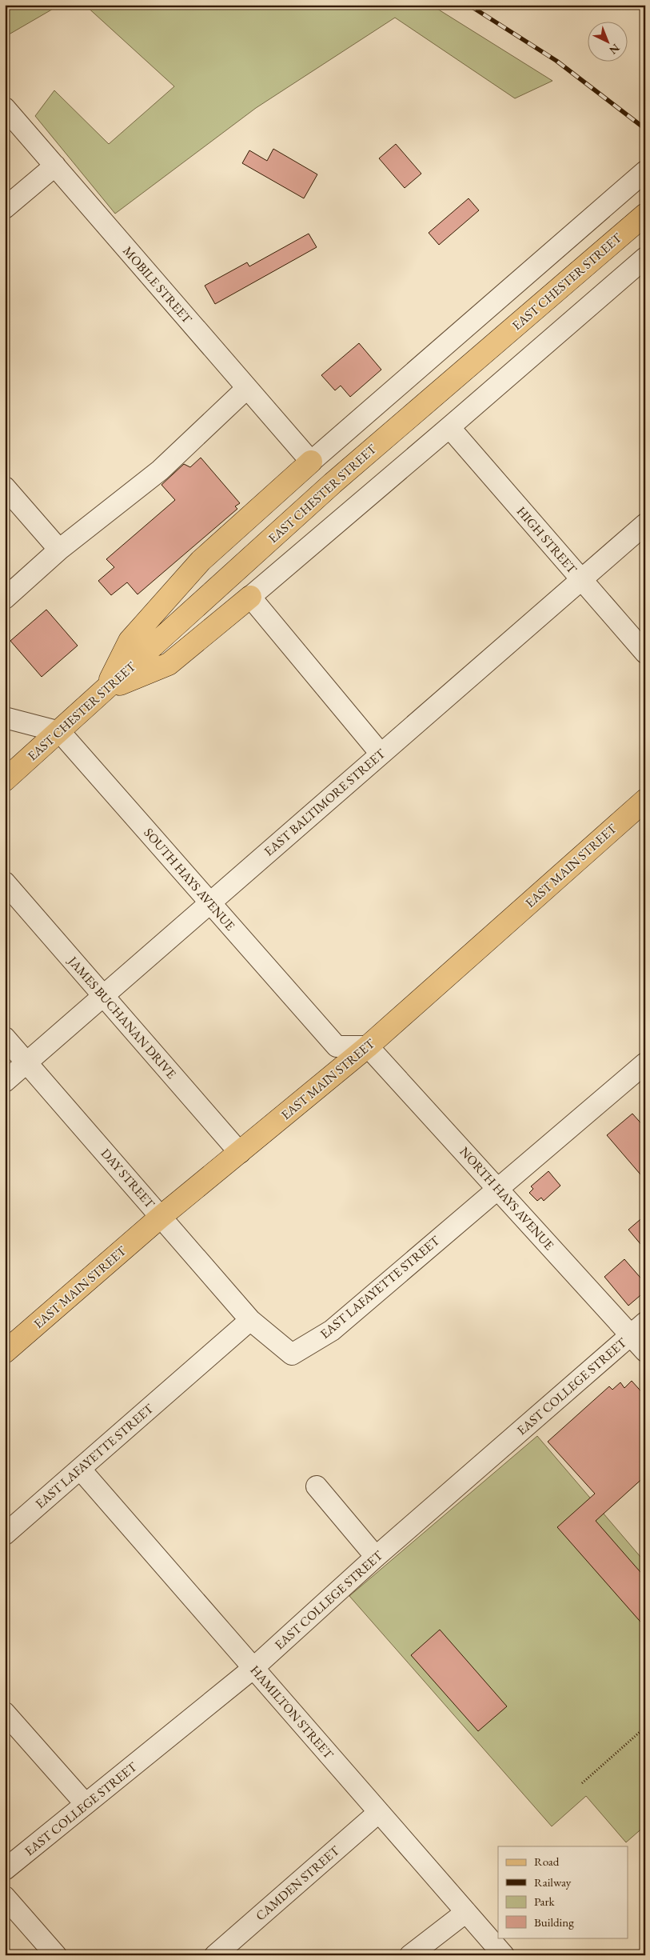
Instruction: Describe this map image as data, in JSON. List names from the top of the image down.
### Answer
{
  "streets": {
    "main road": ["EAST CHESTER STREET", "EAST MAIN STREET"],
    "street": [
      "MOBILE STREET",
      "HIGH STREET",
      "EAST BALTIMORE STREET",
      "SOUTH HAYS AVENUE",
      "JAMES BUCHANAN DRIVE",
      "DAY STREET",
      "NORTH HAYS AVENUE",
      "EAST LAFAYETTE STREET",
      "EAST COLLEGE STREET",
      "HAMILTON STREET",
      "CAMDEN STREET"
    ]
  },
  "crossings": [
    ["EAST CHESTER STREET", "SOUTH HAYS AVENUE"],
    ["HIGH STREET", "EAST BALTIMORE STREET"],
    ["EAST BALTIMORE STREET", "SOUTH HAYS AVENUE"],
    ["EAST BALTIMORE STREET", "JAMES BUCHANAN DRIVE"],
    ["EAST BALTIMORE STREET", "DAY STREET"],
    ["EAST MAIN STREET", "SOUTH HAYS AVENUE"],
    ["EAST MAIN STREET", "JAMES BUCHANAN DRIVE"],
    ["EAST MAIN STREET", "DAY STREET"],
    ["EAST MAIN STREET", "NORTH HAYS AVENUE"],
    ["SOUTH HAYS AVENUE", "NORTH HAYS AVENUE"],
    ["DAY STREET", "EAST LAFAYETTE STREET"],
    ["NORTH HAYS AVENUE", "EAST LAFAYETTE STREET"],
    ["NORTH HAYS AVENUE", "EAST COLLEGE STREET"],
    ["EAST LAFAYETTE STREET", "HAMILTON STREET"],
    ["EAST COLLEGE STREET", "HAMILTON STREET"],
    ["HAMILTON STREET", "CAMDEN STREET"]
  ],
  "legend": [
    "Road",
    "Railway",
    "Park",
    "Building"
  ],
  "north": "bottom right"
}
